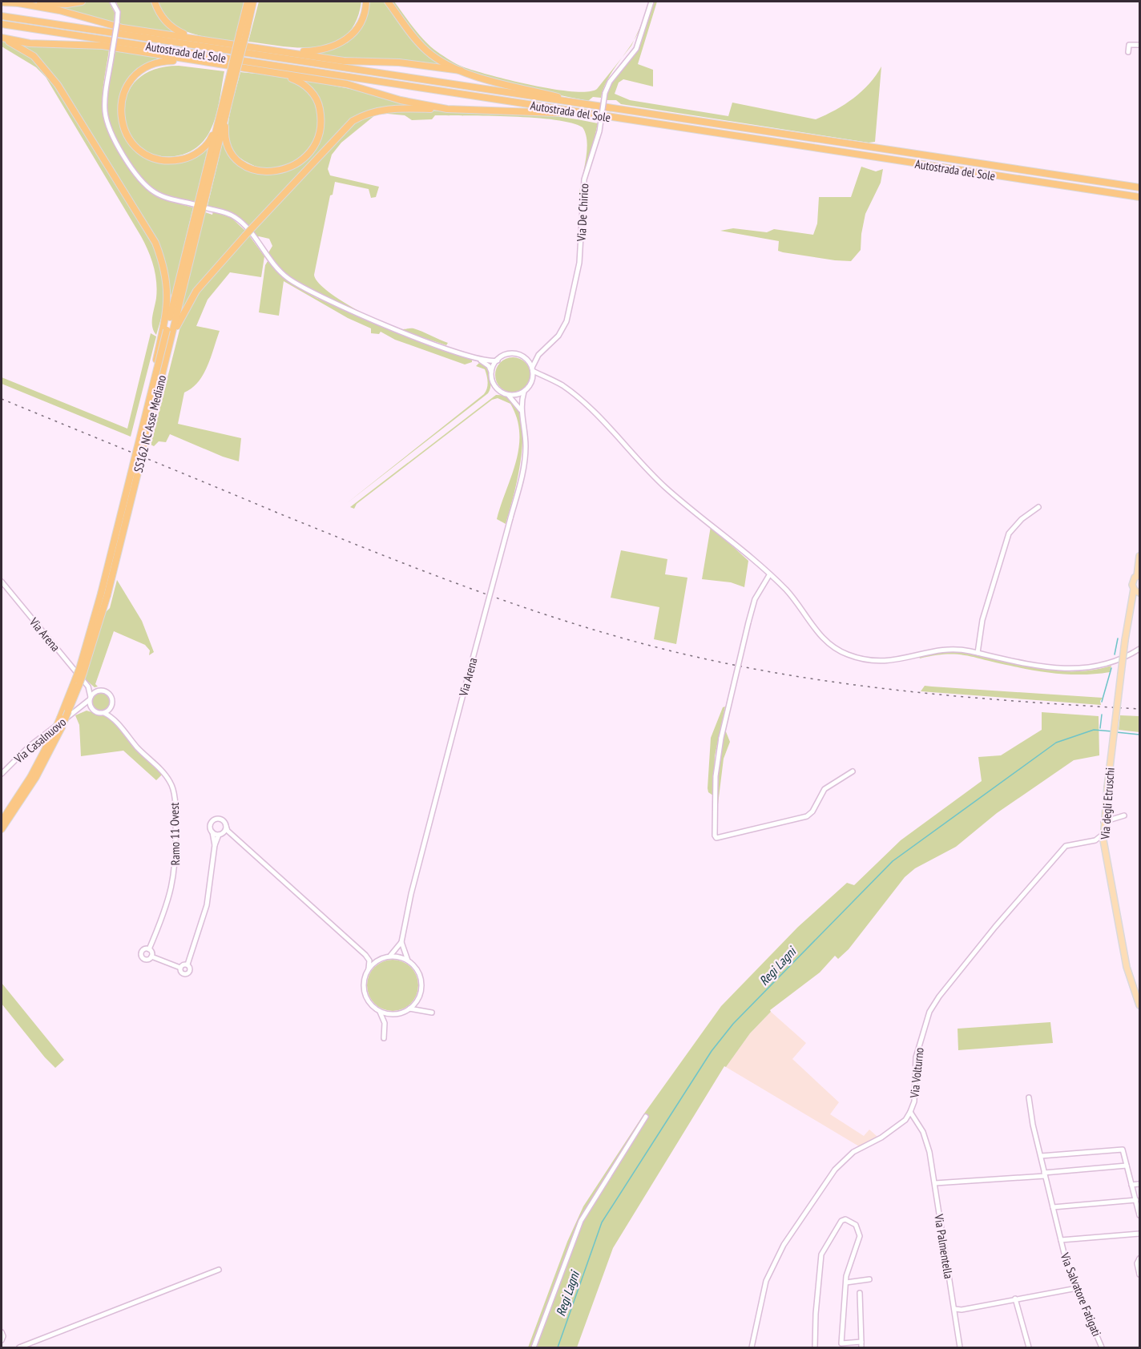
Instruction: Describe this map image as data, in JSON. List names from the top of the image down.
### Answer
{
  "streets": {
    "highway": ["Autostrada del Sole", "SS162 NC Asse Mediano"],
    "main road": ["Via degli Etruschi"],
    "street": [
      "Via De Chirico",
      "Via Arena",
      "Via Casalnuovo",
      "Ramo 11 Ovest",
      "Via Volturno",
      "Via Palmentella",
      "Via Salvatore Fatigati"
    ]
  },
  "crossings": [
    ["Via De Chirico", "Via Arena"],
    ["Via Arena", "Via Casalnuovo"],
    ["Via degli Etruschi", "Via Volturno"],
    ["Via Volturno", "Via Palmentella"]
  ],
  "water": ["Regi Lagni"]
}
